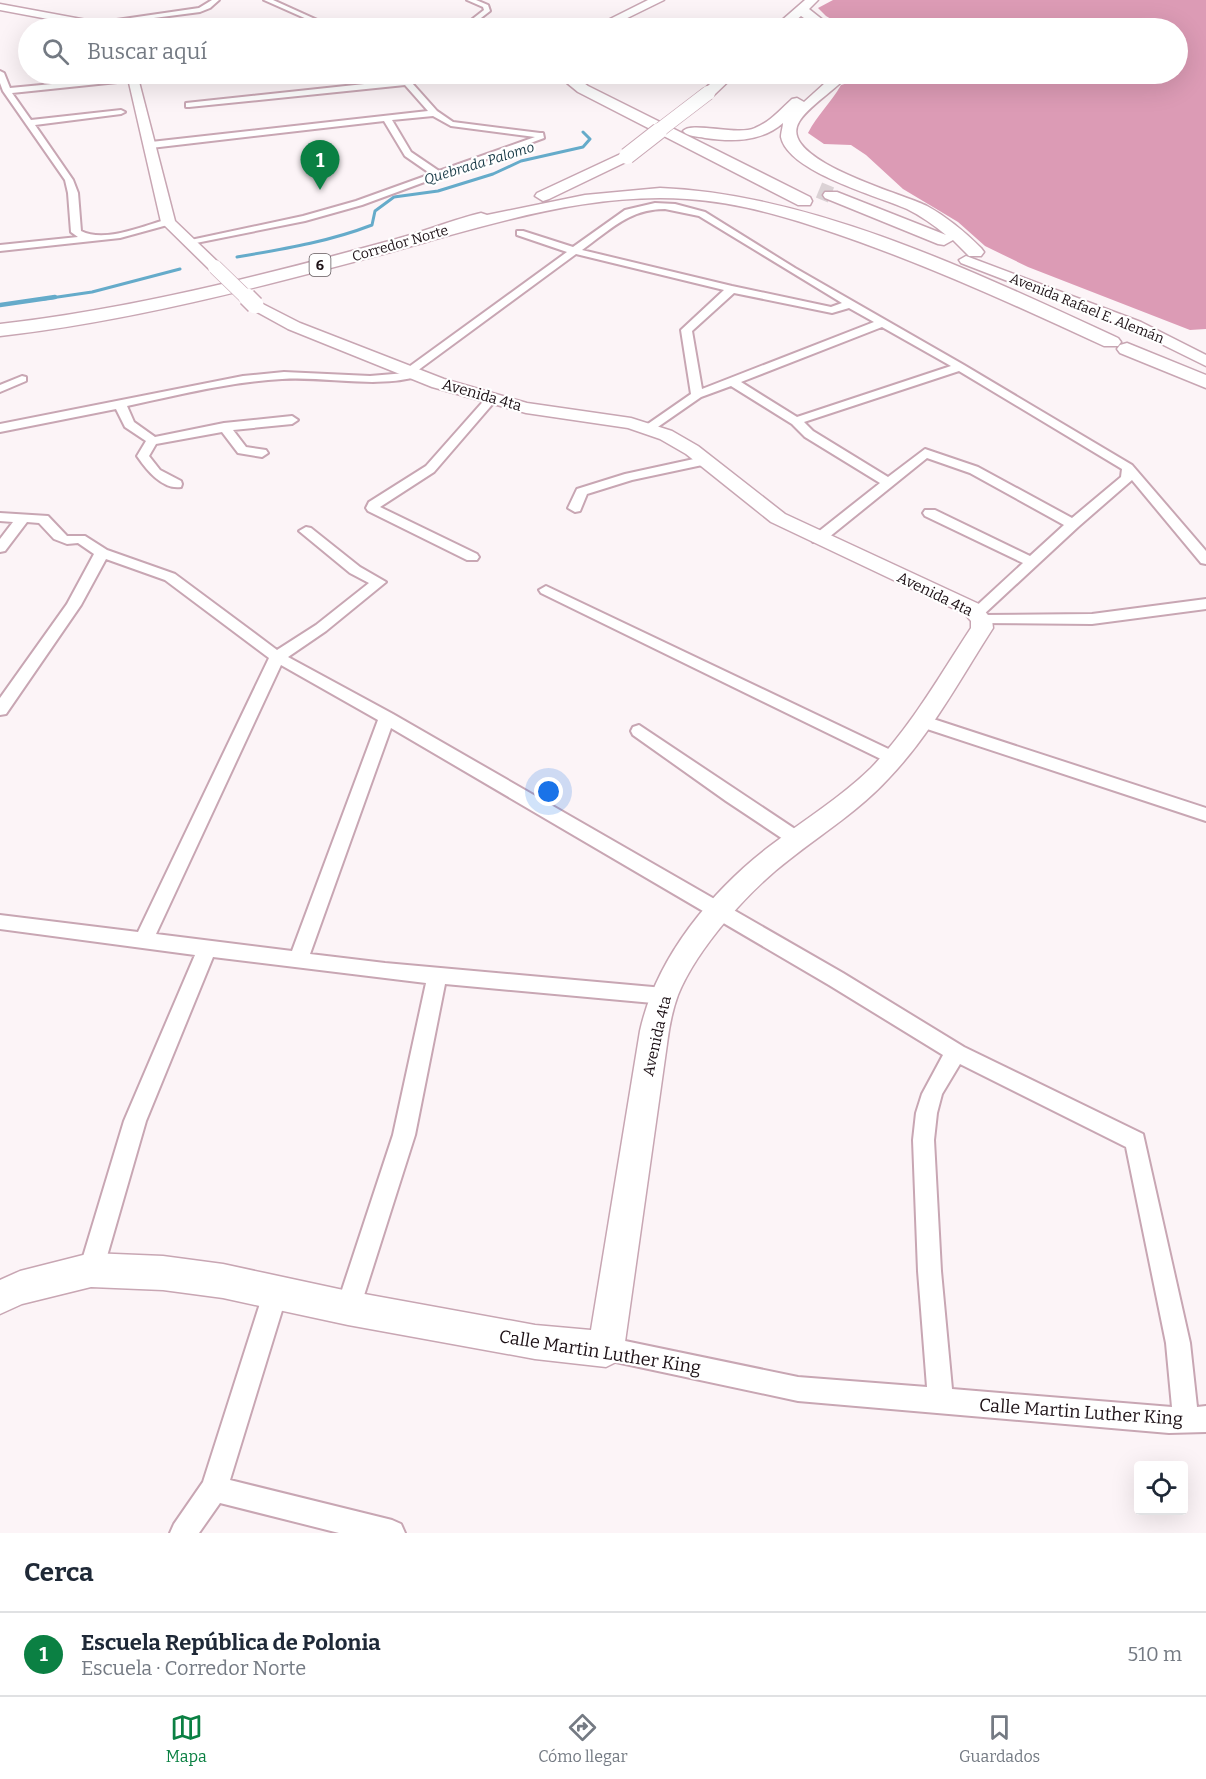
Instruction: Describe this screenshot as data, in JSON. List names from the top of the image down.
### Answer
{
  "streets": {
    "highway": ["Corredor Norte", "6"],
    "street": ["Avenida Rafael E. Alemán", "Avenida 4ta", "Calle Martin Luther King"]
  },
  "crossings": [
    ["Avenida 4ta", "Calle Martin Luther King"]
  ],
  "water": ["Quebrada Palomo"],
  "page": {
    "search": "Buscar aquí",
    "pins": "1",
    "heading": "Cerca",
    "list": [
      {
        "mark": "1",
        "name": "Escuela República de Polonia",
        "note": "Escuela · Corredor Norte",
        "value": "510 m"
      }
    ],
    "nav": ["Mapa", "Cómo llegar", "Guardados"]
  }
}
